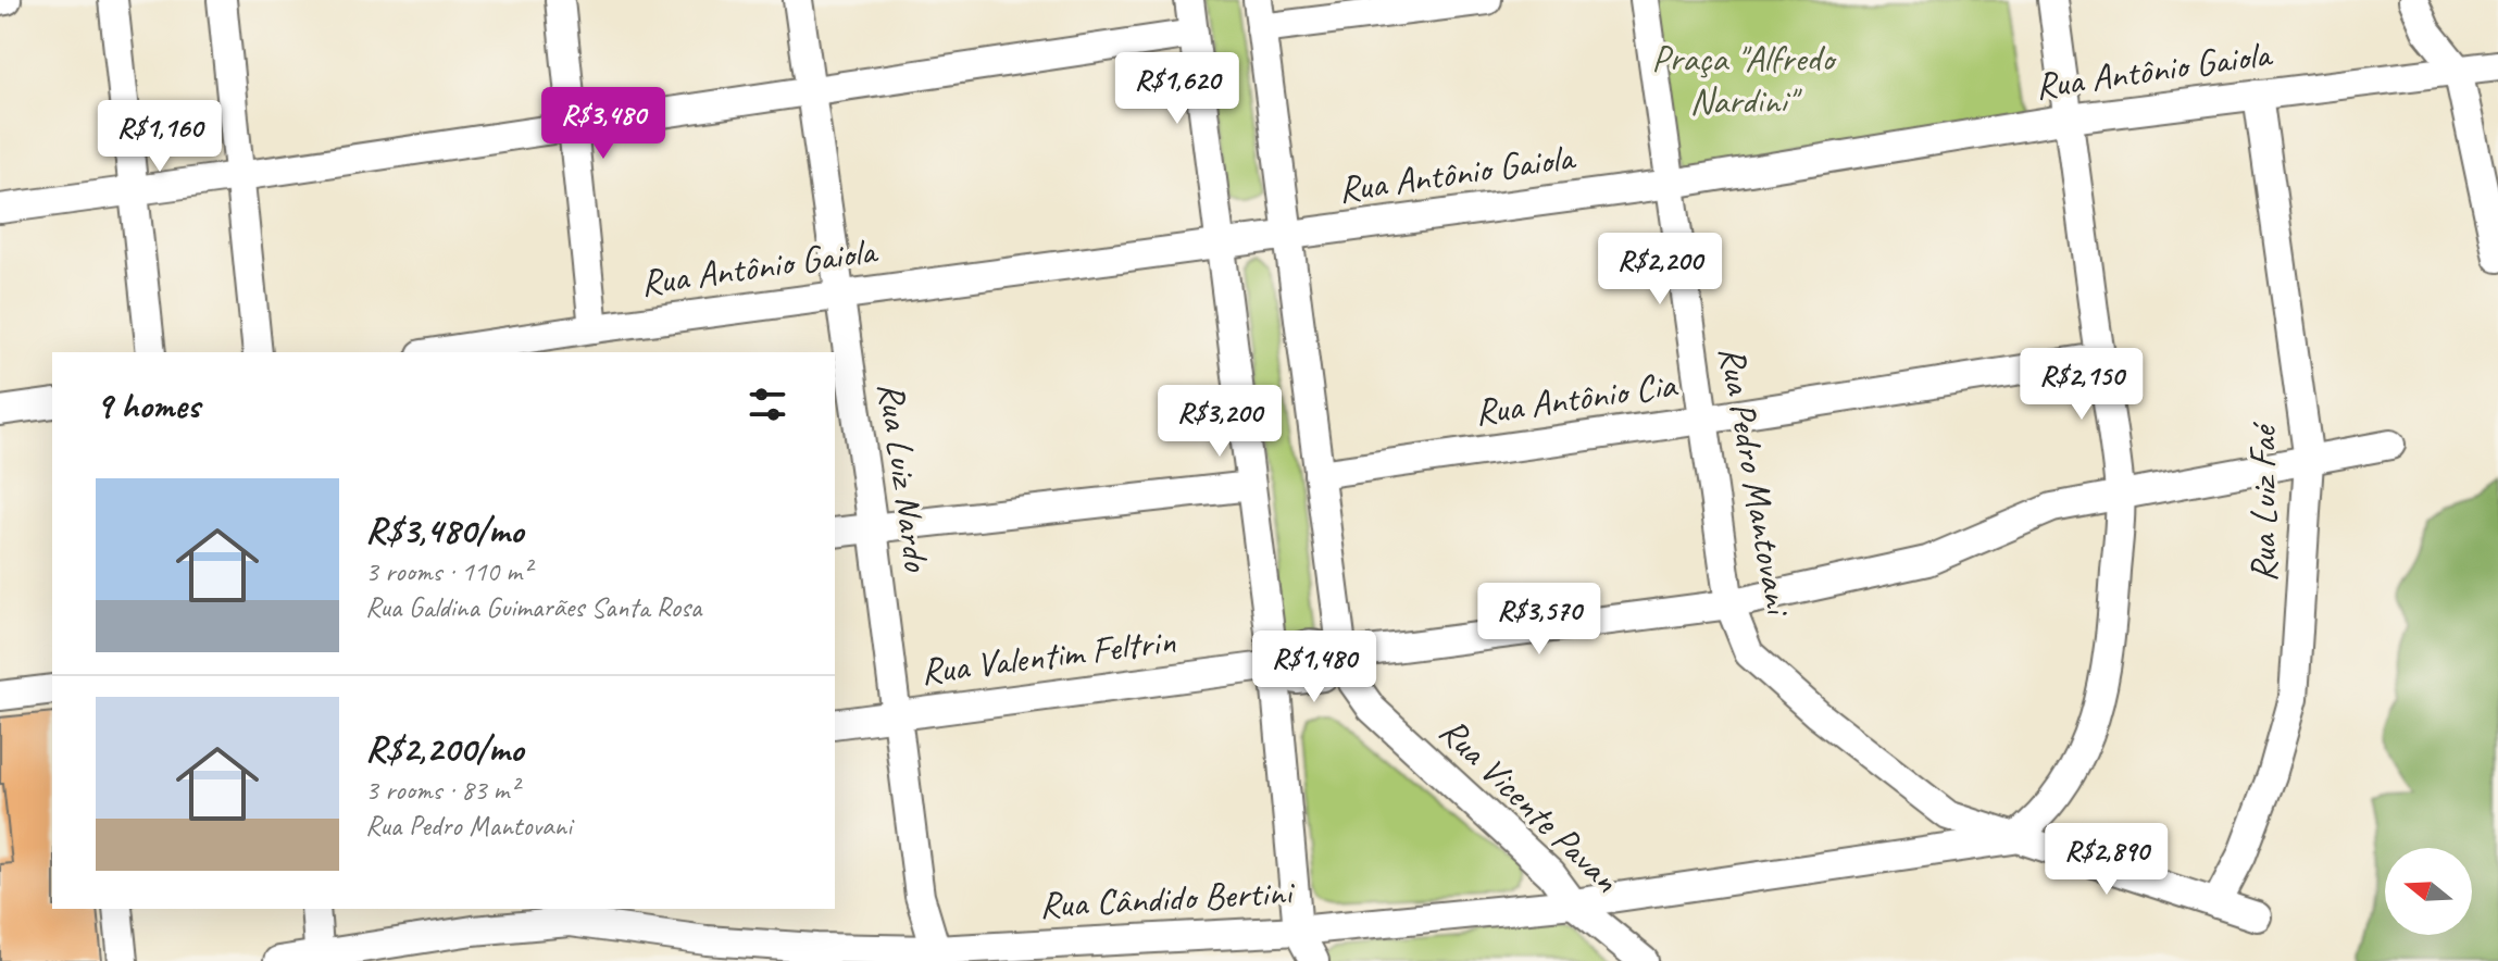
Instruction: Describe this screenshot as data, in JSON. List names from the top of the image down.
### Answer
{
  "streets": {
    "street": [
      "Rua Antônio Gaiola",
      "Rua Antônio Cia",
      "Rua Luiz Nardo",
      "Rua Pedro Mantovani",
      "Rua Luiz Faé",
      "Rua Valentim Feltrin",
      "Rua Vicente Pavan",
      "Rua Cândido Bertini"
    ]
  },
  "crossings": [
    ["Rua Antônio Gaiola", "Rua Luiz Nardo"],
    ["Rua Antônio Gaiola", "Rua Pedro Mantovani"],
    ["Rua Antônio Gaiola", "Rua Luiz Faé"],
    ["Rua Antônio Gaiola", "Rua Vicente Pavan"],
    ["Rua Antônio Cia", "Rua Pedro Mantovani"],
    ["Rua Antônio Cia", "Rua Vicente Pavan"],
    ["Rua Luiz Nardo", "Rua Valentim Feltrin"],
    ["Rua Luiz Nardo", "Rua Cândido Bertini"],
    ["Rua Pedro Mantovani", "Rua Luiz Faé"],
    ["Rua Pedro Mantovani", "Rua Valentim Feltrin"],
    ["Rua Pedro Mantovani", "Rua Cândido Bertini"],
    ["Rua Luiz Faé", "Rua Valentim Feltrin"],
    ["Rua Valentim Feltrin", "Rua Vicente Pavan"],
    ["Rua Vicente Pavan", "Rua Cândido Bertini"]
  ],
  "parks": ["Praça \"Alfredo Nardini\""],
  "north": "left",
  "page": {
    "price": [
      "R$1,620",
      "R$3,480",
      "R$1,160",
      "R$2,200",
      "R$2,150",
      "R$3,200",
      "R$3,570",
      "R$1,480",
      "R$2,890"
    ],
    "heading": "9 homes",
    "list": [
      {
        "name": "R$3,480/mo",
        "note": "3 rooms · 110 m² · Rua Galdina Guimarães Santa Rosa"
      },
      {
        "name": "R$2,200/mo",
        "note": "3 rooms · 83 m² · Rua Pedro Mantovani"
      }
    ]
  }
}
